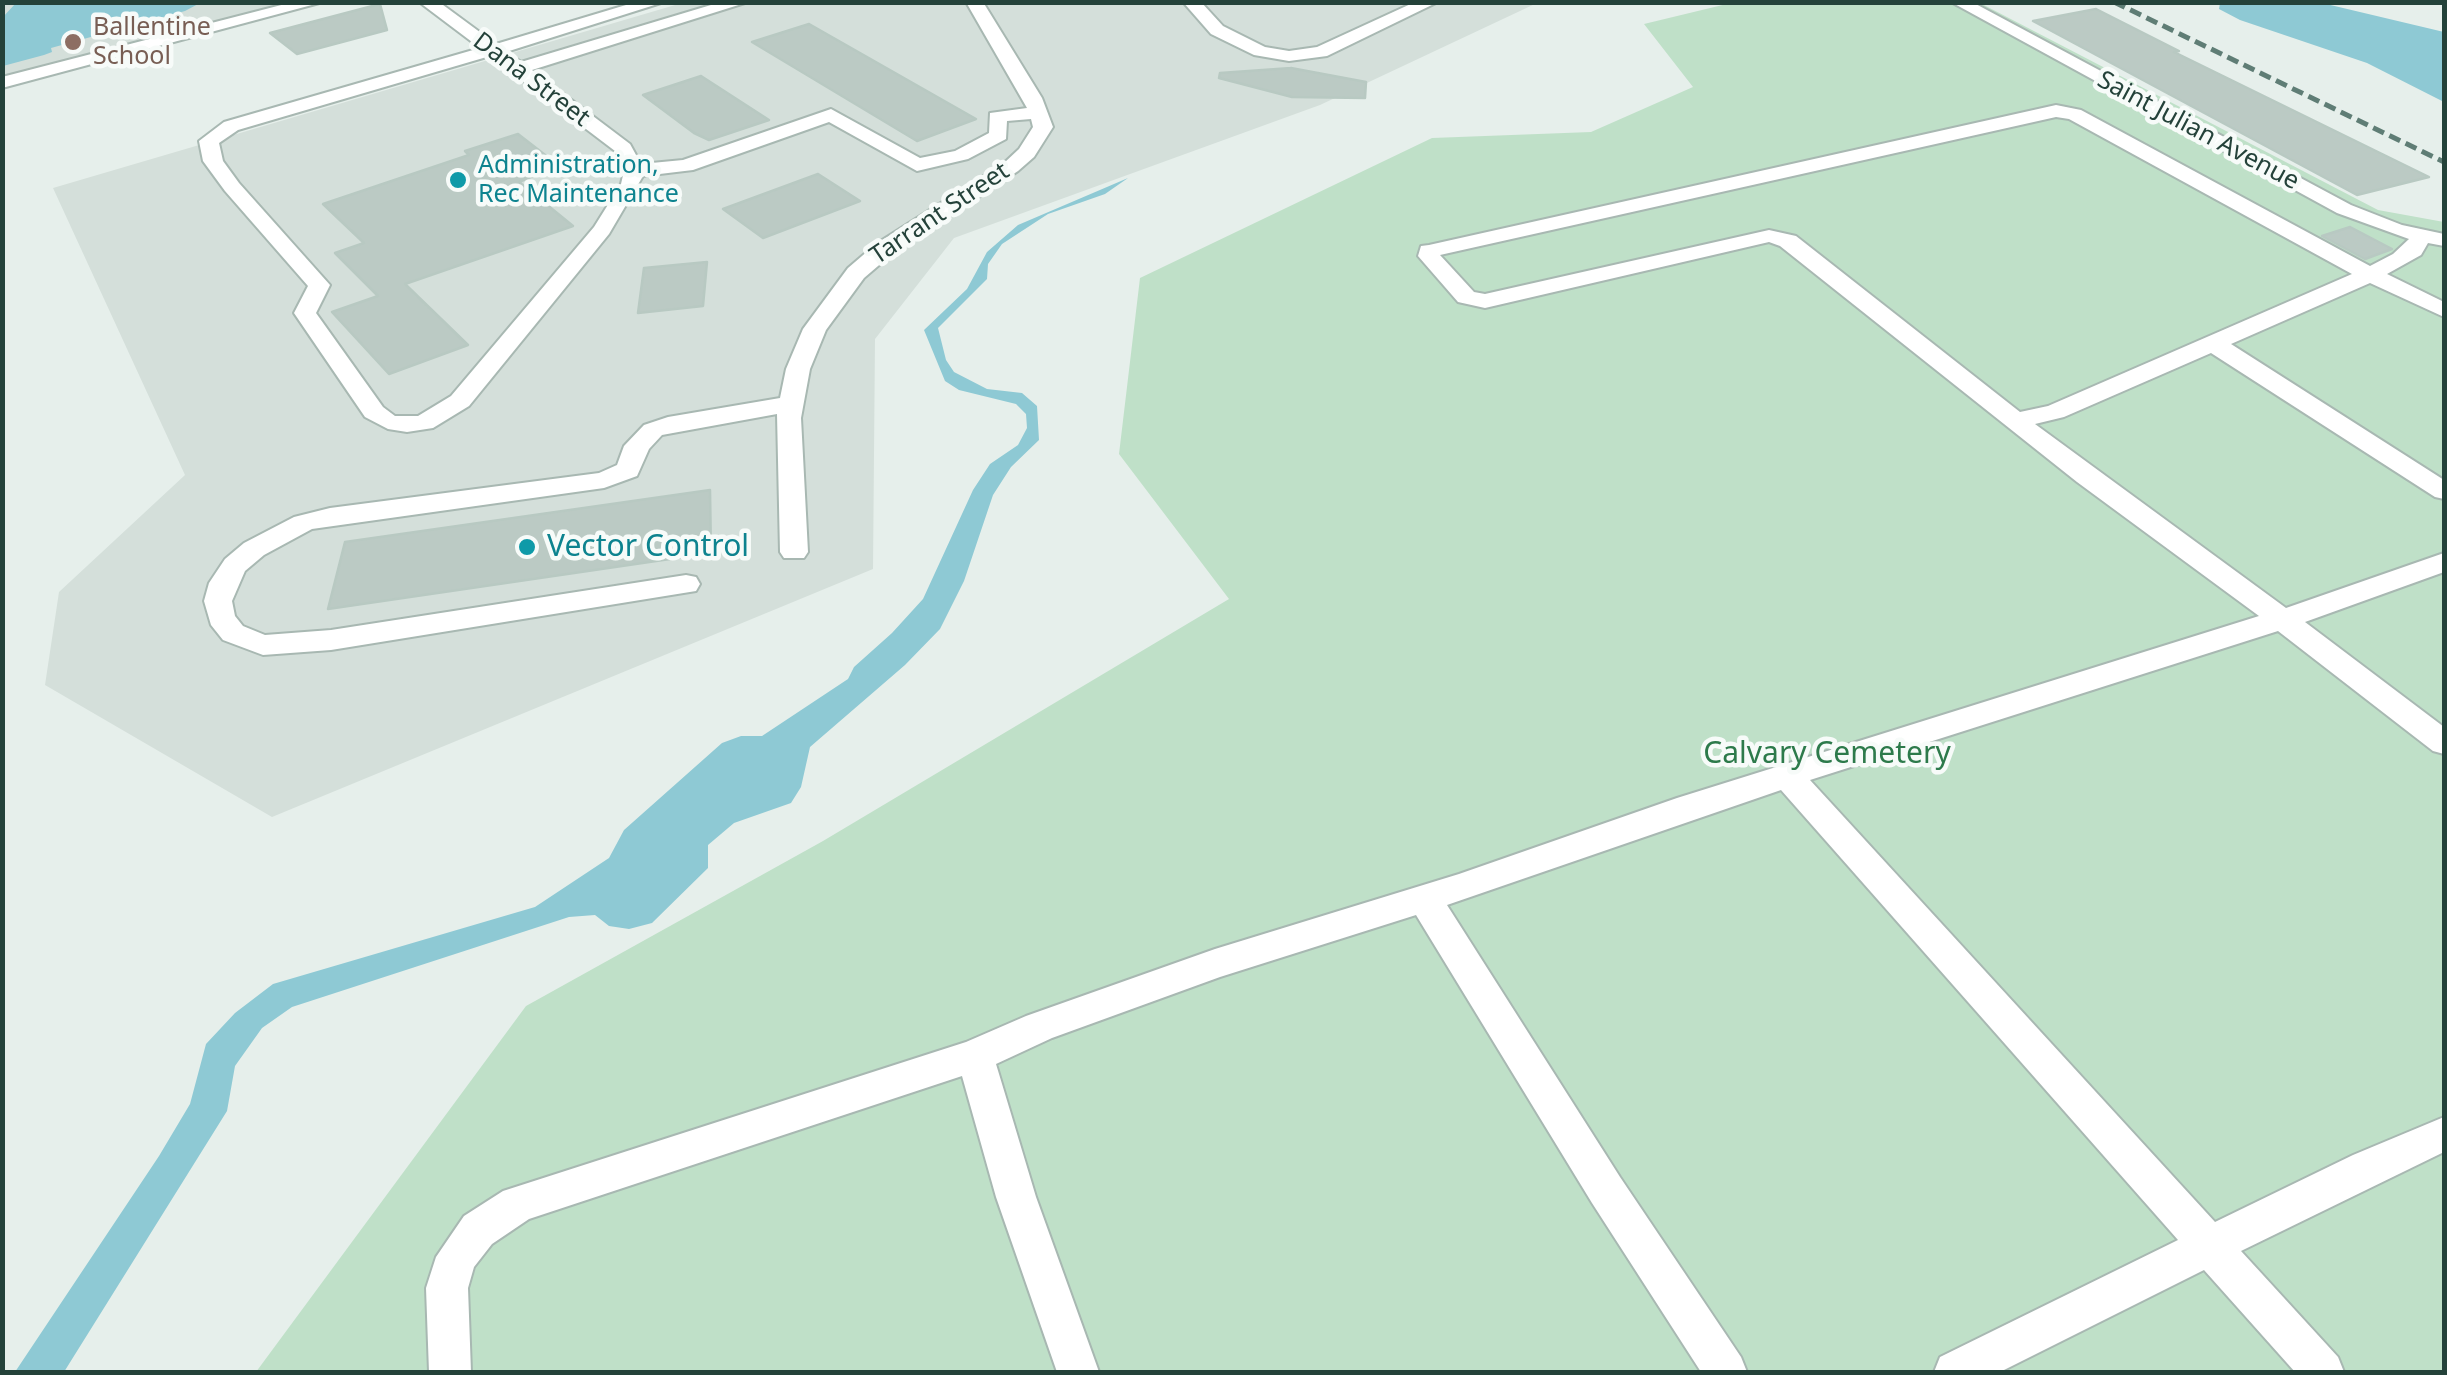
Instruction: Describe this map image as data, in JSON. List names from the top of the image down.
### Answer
{
  "streets": {
    "street": ["Dana Street", "Saint Julian Avenue", "Tarrant Street"]
  },
  "parks": ["Calvary Cemetery"],
  "places": ["Ballentine School", "Administration, Rec Maintenance", "Vector Control"]
}
